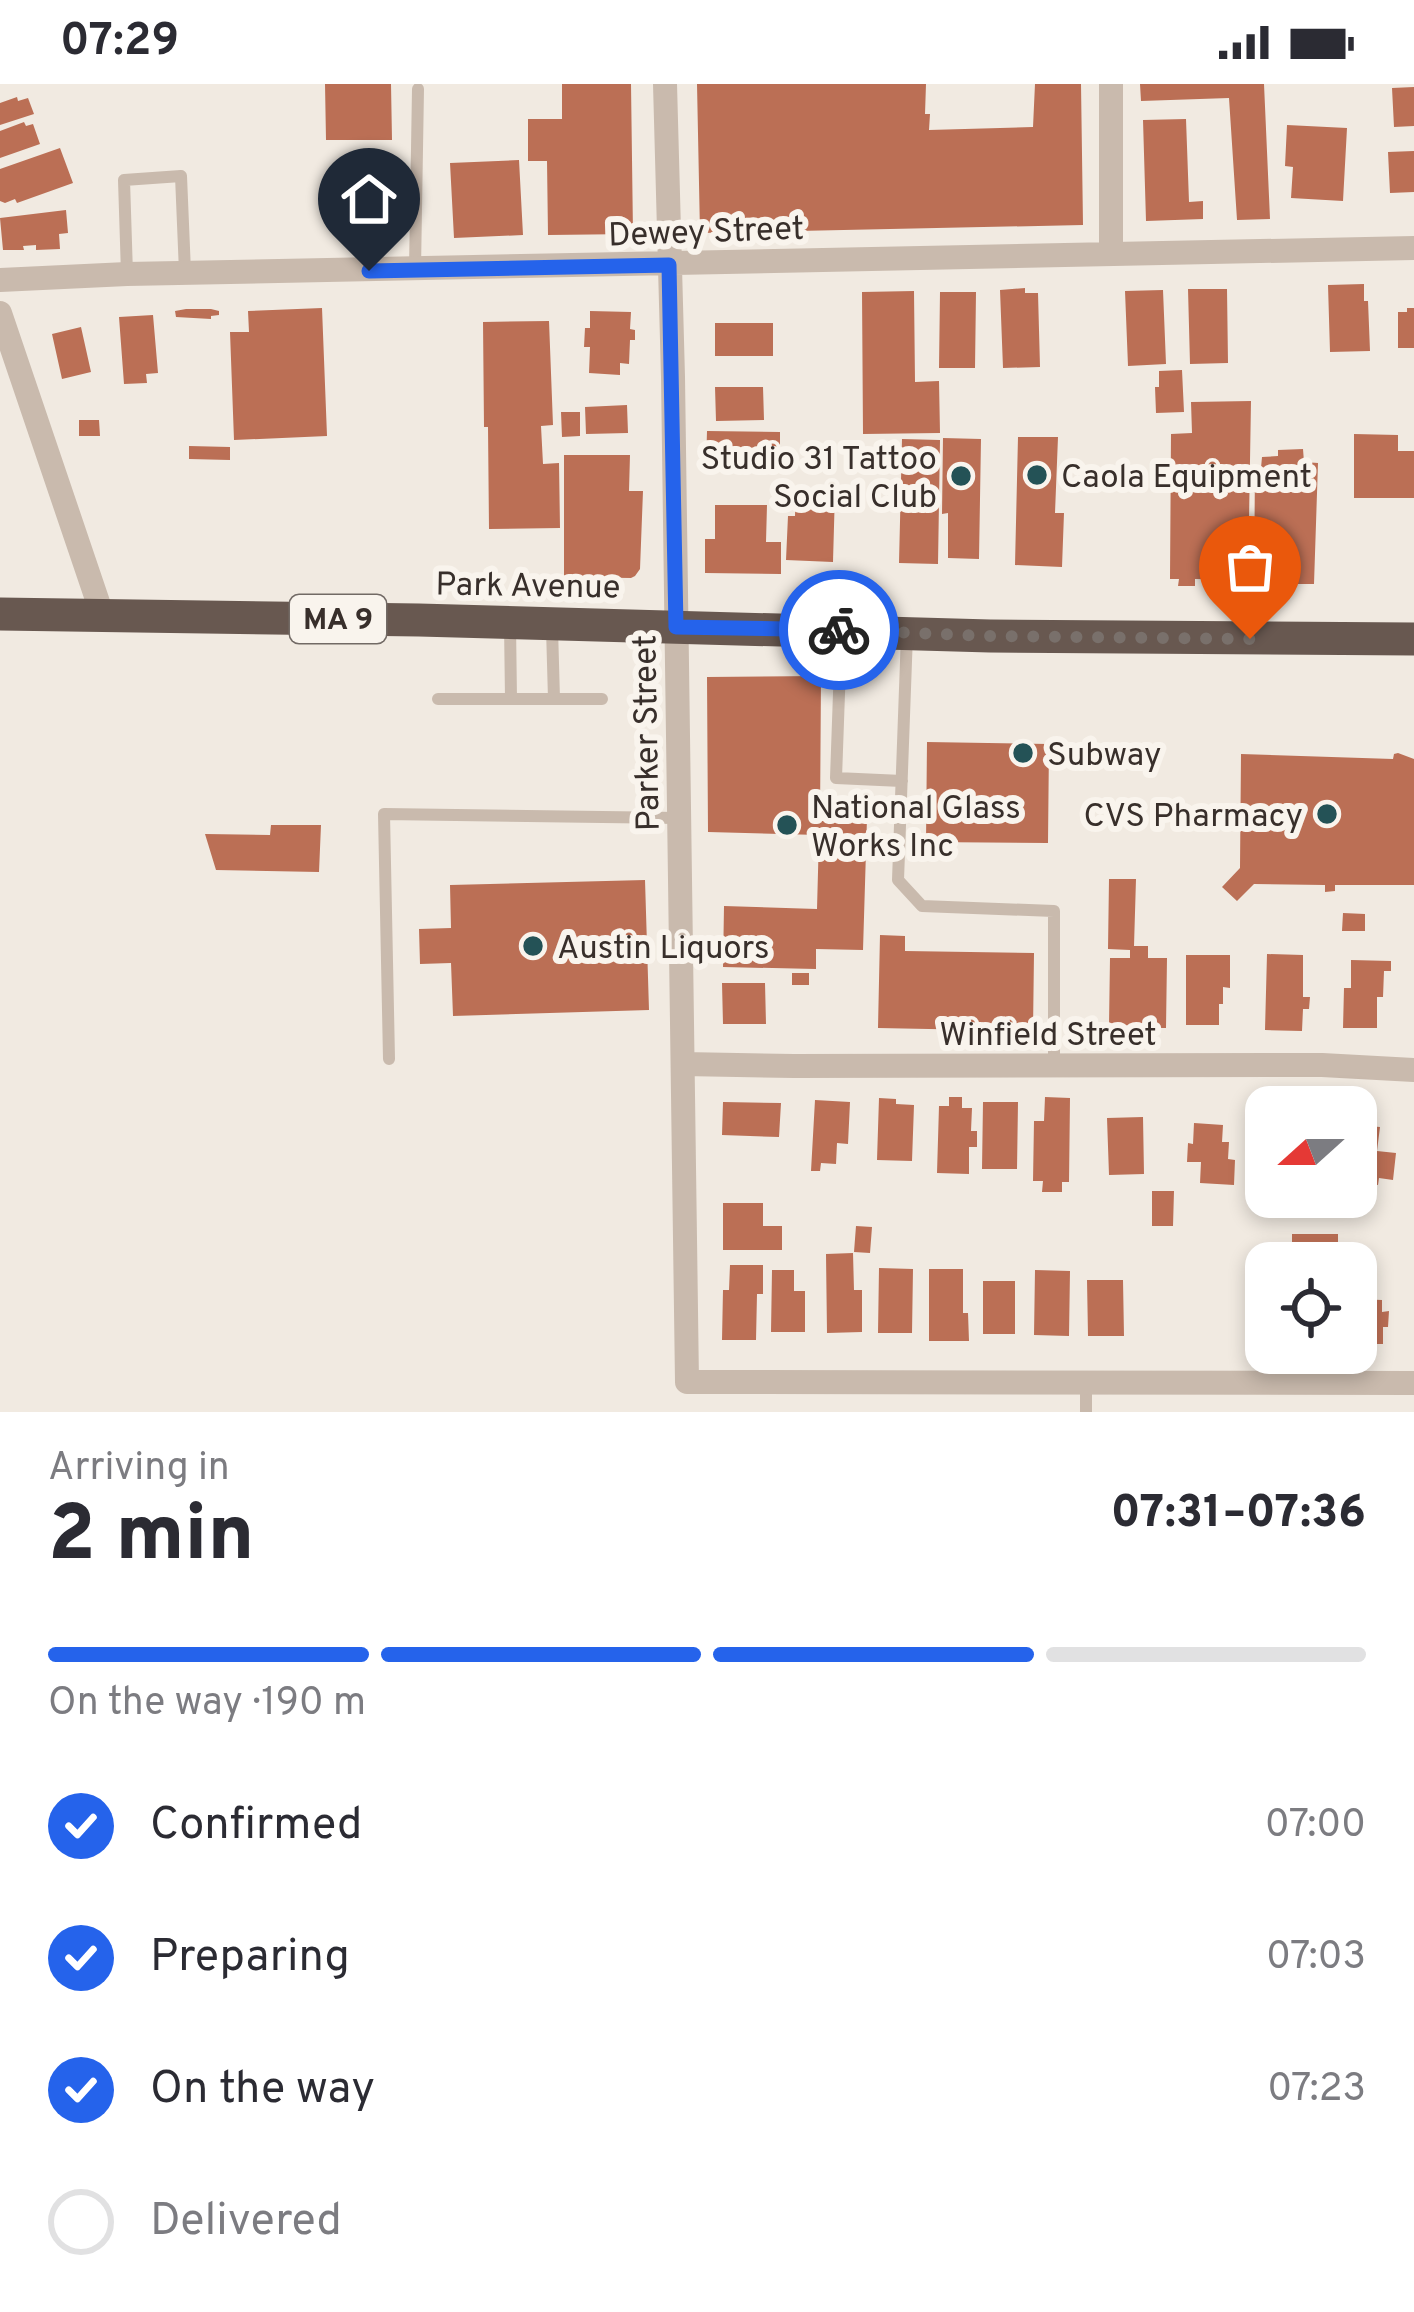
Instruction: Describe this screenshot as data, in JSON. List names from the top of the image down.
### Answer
{
  "streets": {
    "highway": ["Park Avenue", "MA 9"],
    "street": ["Dewey Street", "Parker Street", "Winfield Street"]
  },
  "crossings": [
    ["Dewey Street", "Parker Street"],
    ["Park Avenue", "Parker Street"],
    ["Parker Street", "Winfield Street"]
  ],
  "places": [
    "Caola Equipment",
    "Studio 31 Tattoo Social Club",
    "Subway",
    "CVS Pharmacy",
    "National Glass Works Inc",
    "Austin Liquors"
  ],
  "north": "left",
  "page": {
    "status": "07:29",
    "heading": ["2 min", "Arriving in", "07:31–07:36"],
    "bar": "On the way · 190 m",
    "list": [
      ["Confirmed", "07:00"],
      ["Preparing", "07:03"],
      ["On the way", "07:23"],
      "Delivered"
    ]
  }
}
